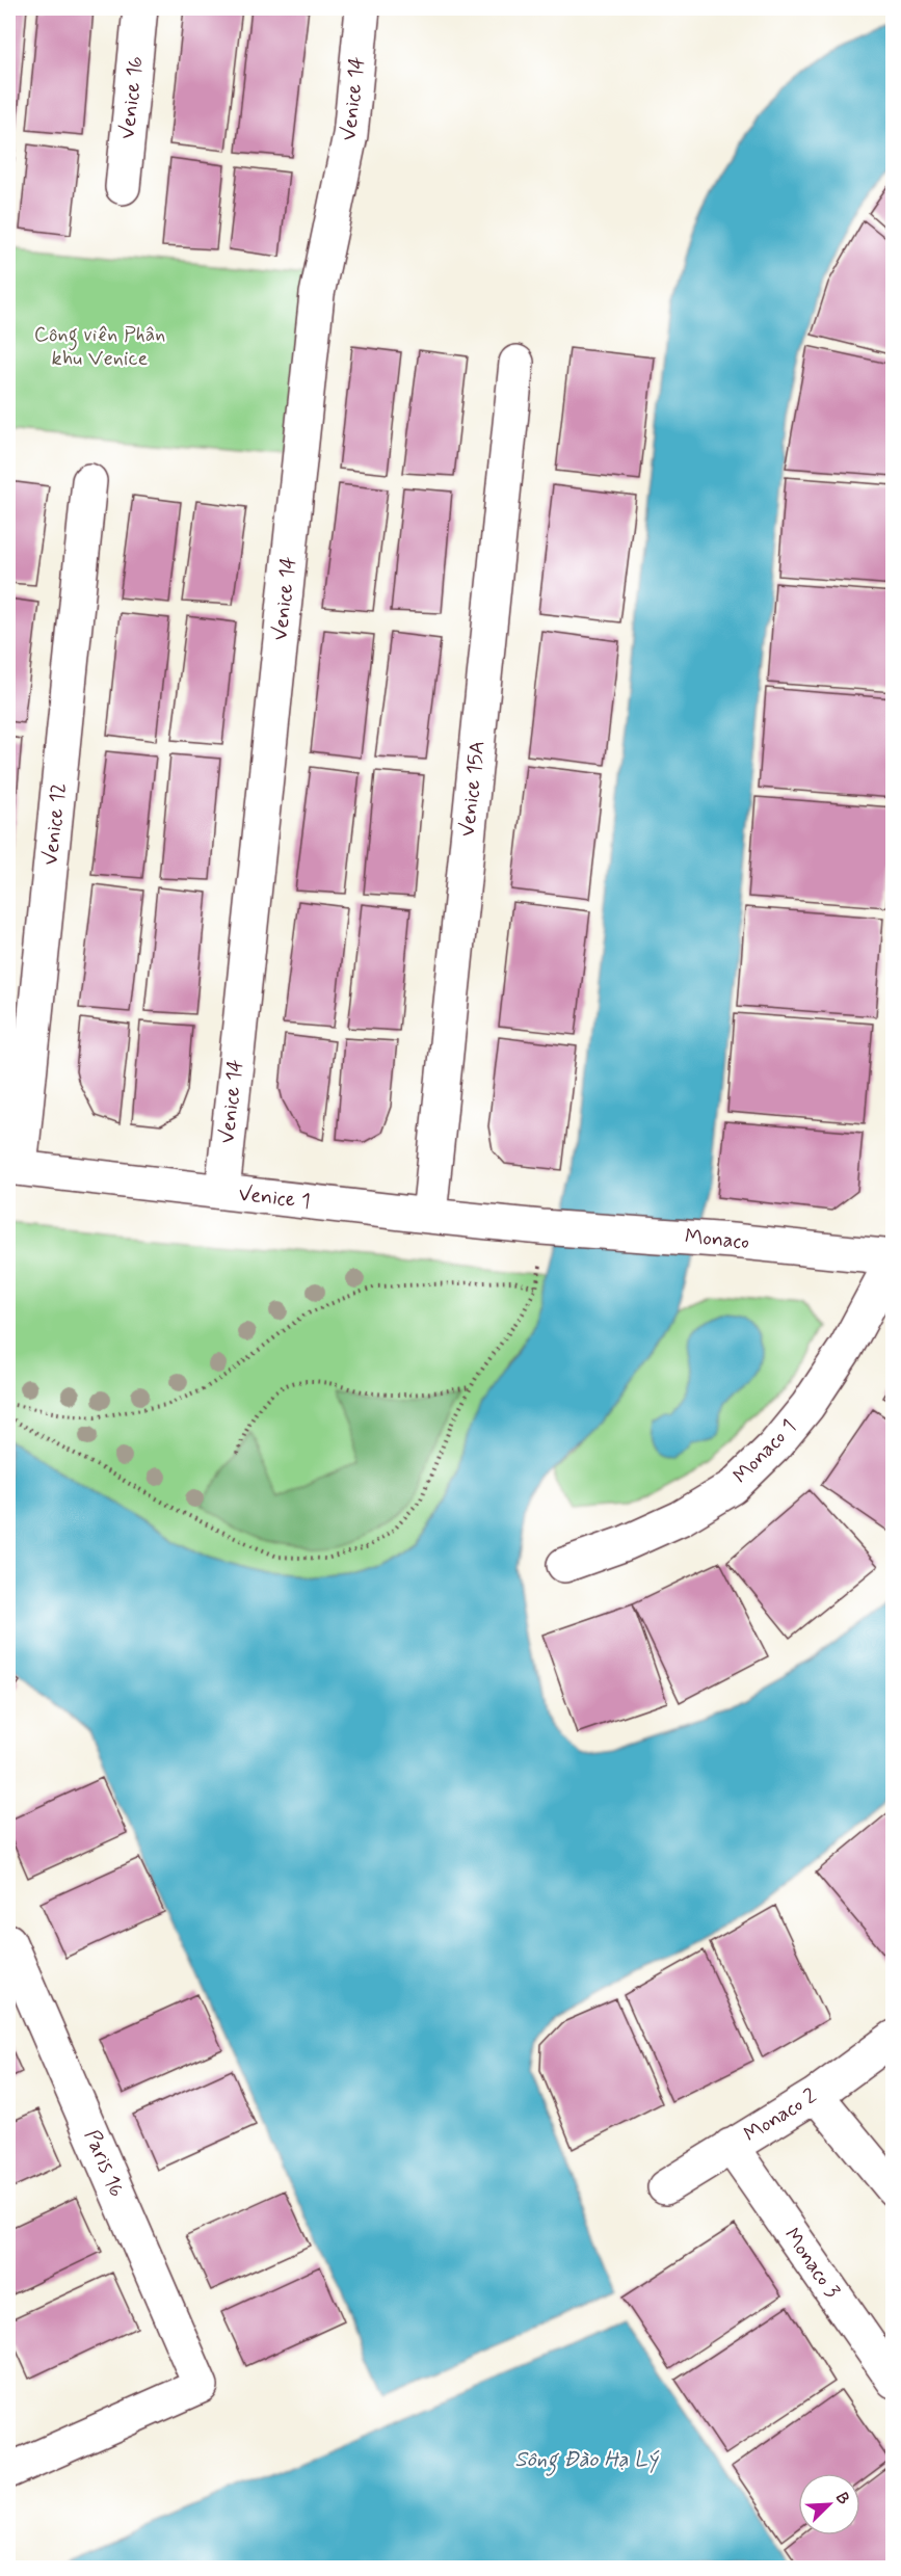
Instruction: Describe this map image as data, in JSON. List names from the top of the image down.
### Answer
{
  "streets": {
    "lane": [
      "Venice 16",
      "Venice 14",
      "Venice 15A",
      "Venice 12",
      "Venice 1",
      "Monaco",
      "Monaco 1",
      "Monaco 2",
      "Paris 16",
      "Monaco 3"
    ]
  },
  "crossings": [
    ["Venice 14", "Venice 1"],
    ["Venice 15A", "Venice 1"],
    ["Venice 12", "Venice 1"],
    ["Venice 1", "Monaco"],
    ["Monaco", "Monaco 1"],
    ["Monaco 2", "Monaco 3"]
  ],
  "water": ["Sông Đào Hạ Lý"],
  "parks": ["Công viên Phân khu Venice"],
  "north": "top right"
}
